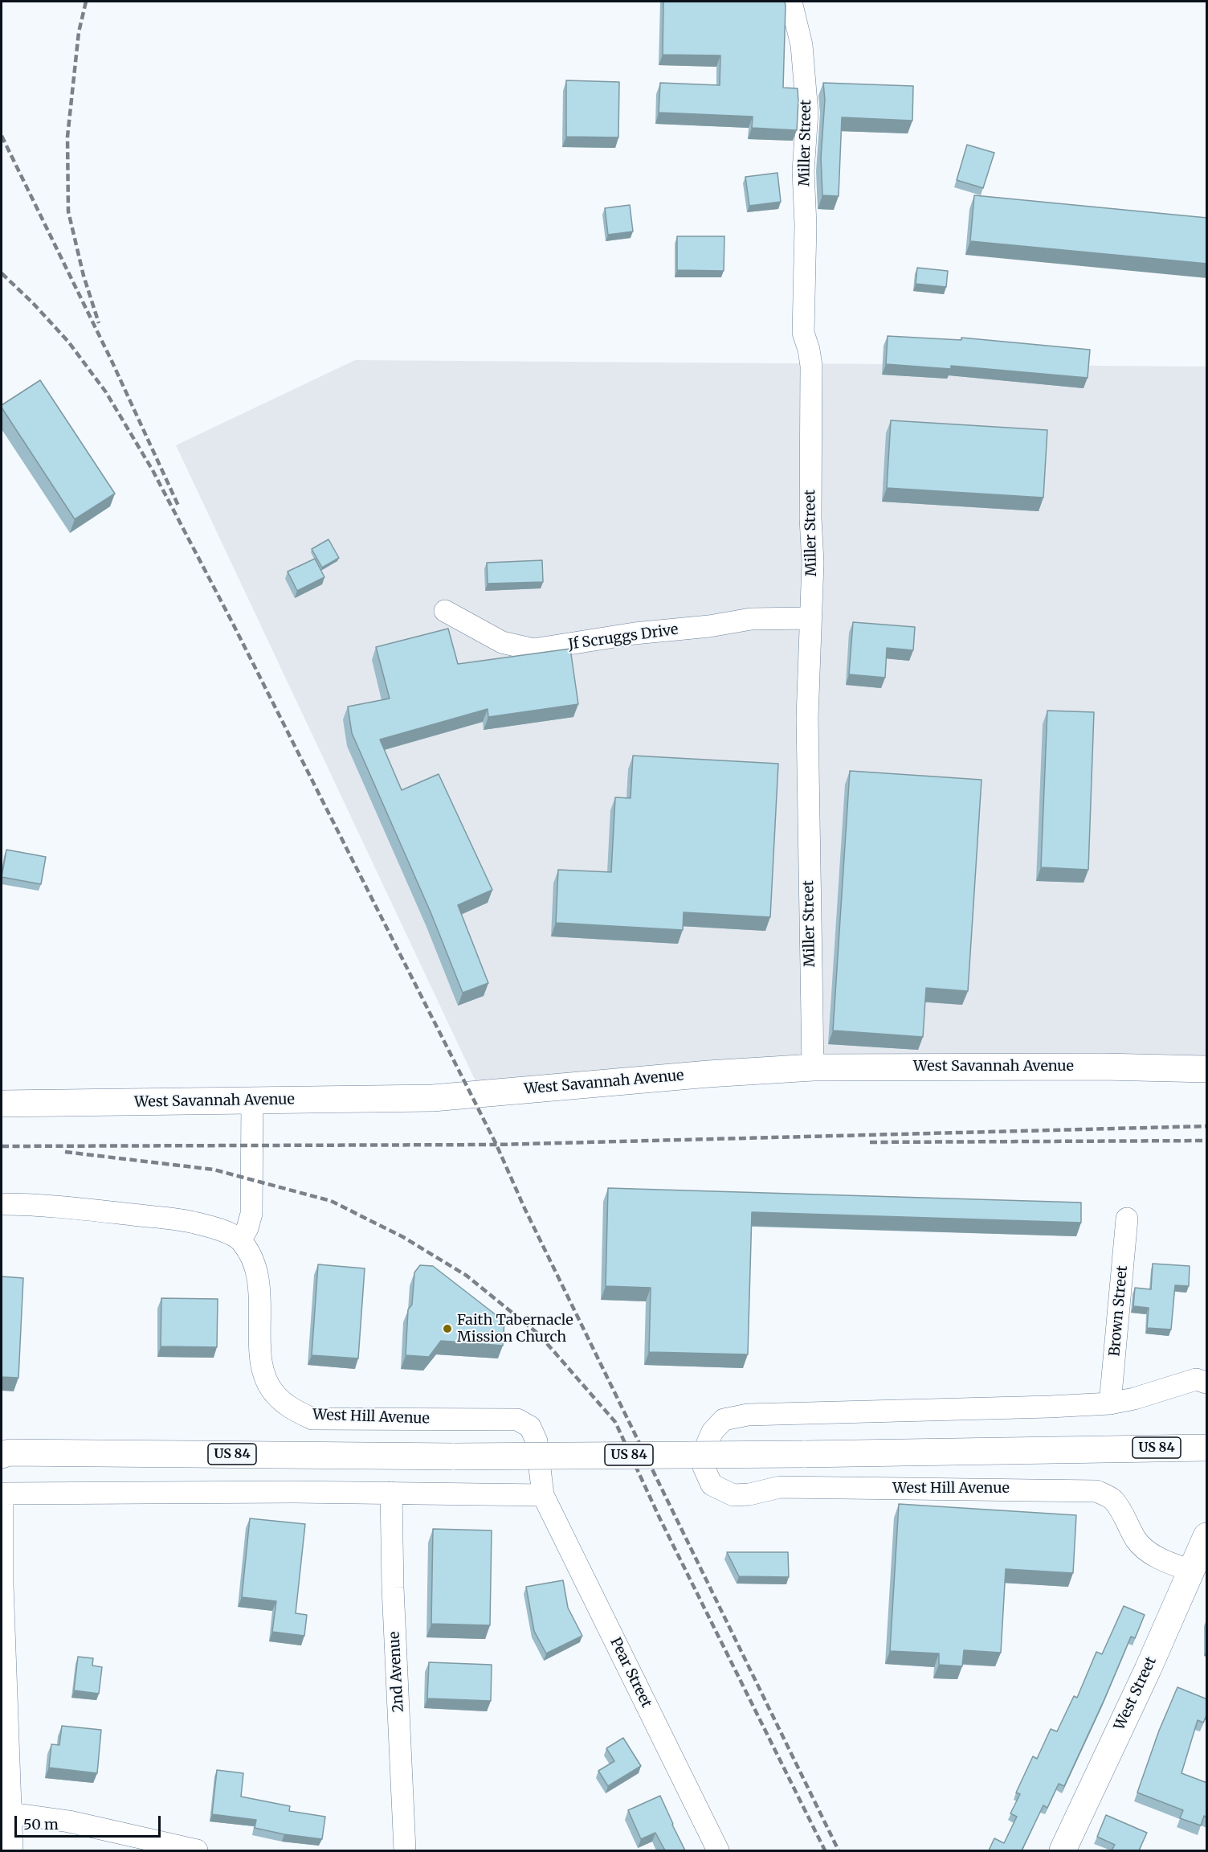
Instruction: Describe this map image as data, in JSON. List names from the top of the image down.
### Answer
{
  "streets": {
    "main road": ["West Savannah Avenue", "US 84", "West Street"],
    "street": [
      "Miller Street",
      "Jf Scruggs Drive",
      "Brown Street",
      "West Hill Avenue",
      "2nd Avenue",
      "Pear Street"
    ]
  },
  "crossings": [
    ["Miller Street", "Jf Scruggs Drive"],
    ["Miller Street", "West Savannah Avenue"],
    ["Brown Street", "West Hill Avenue"],
    ["West Hill Avenue", "Pear Street"],
    ["West Hill Avenue", "West Street"]
  ],
  "places": ["Faith Tabernacle Mission Church"],
  "scale_bar": "50 m"
}
